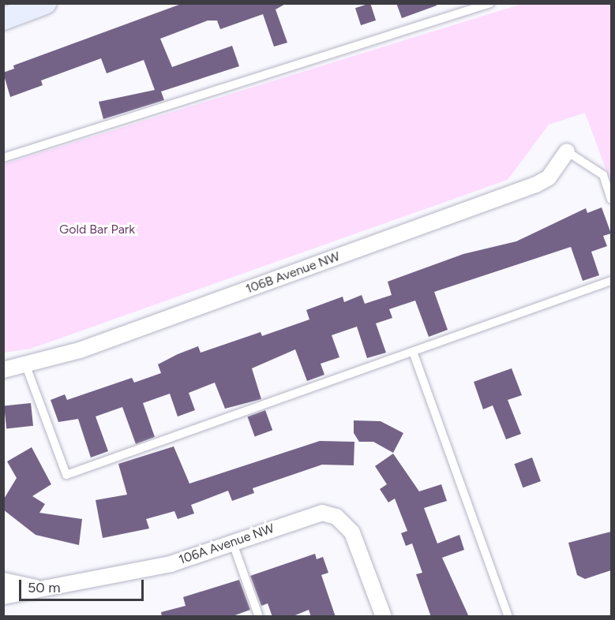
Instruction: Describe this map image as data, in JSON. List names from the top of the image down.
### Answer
{
  "streets": {
    "street": ["106B Avenue NW", "106A Avenue NW"]
  },
  "parks": ["Gold Bar Park"],
  "scale_bar": "50 m"
}
